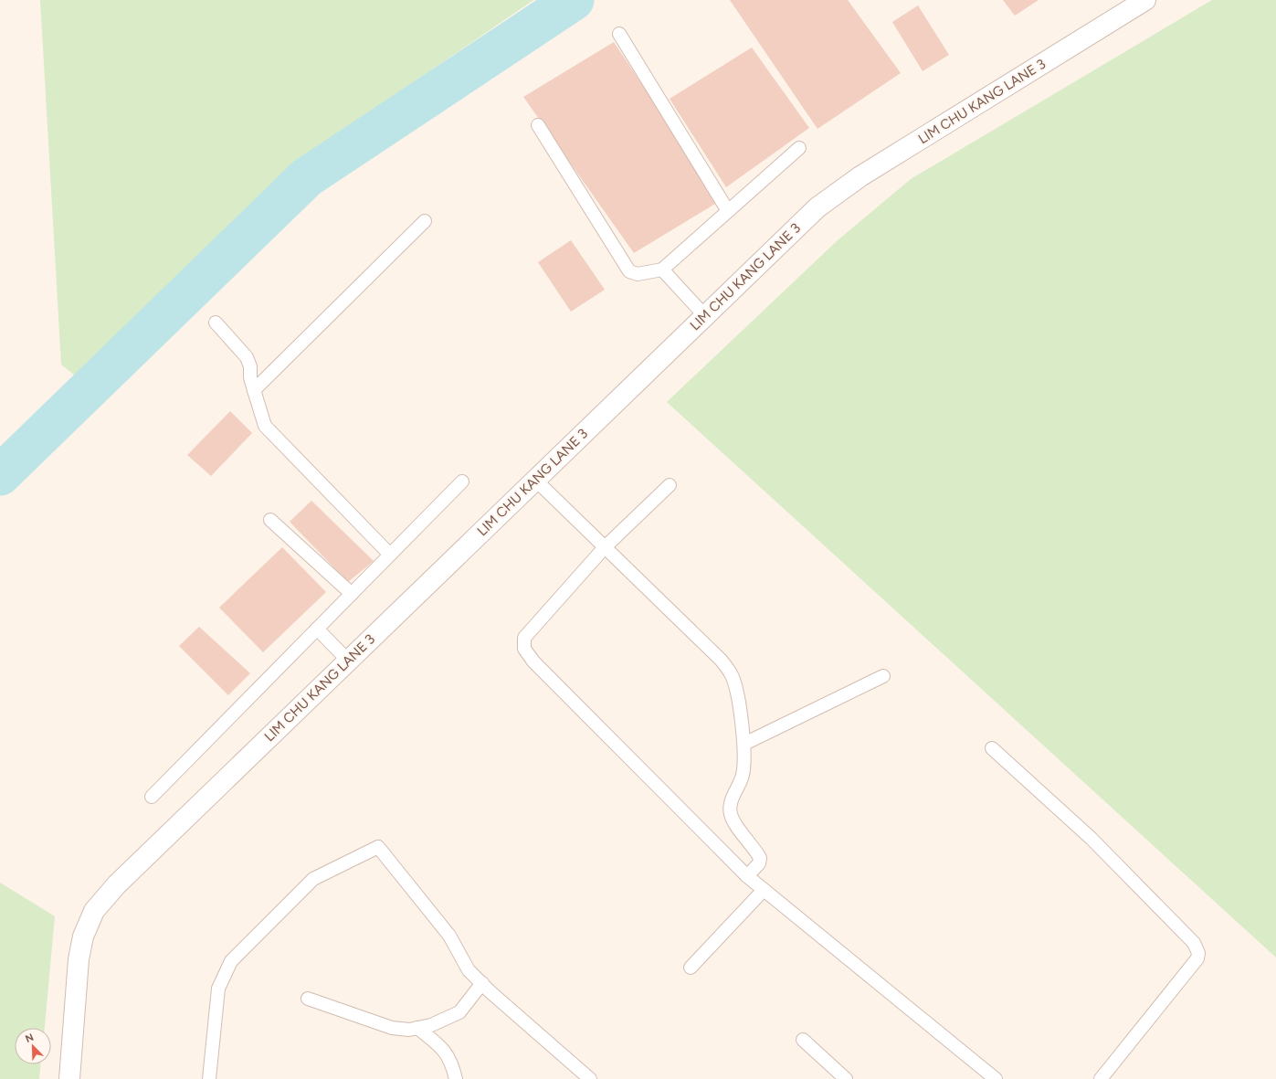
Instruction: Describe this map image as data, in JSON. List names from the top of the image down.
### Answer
{
  "streets": {
    "street": ["LIM CHU KANG LANE 3"]
  },
  "north": "top left"
}
